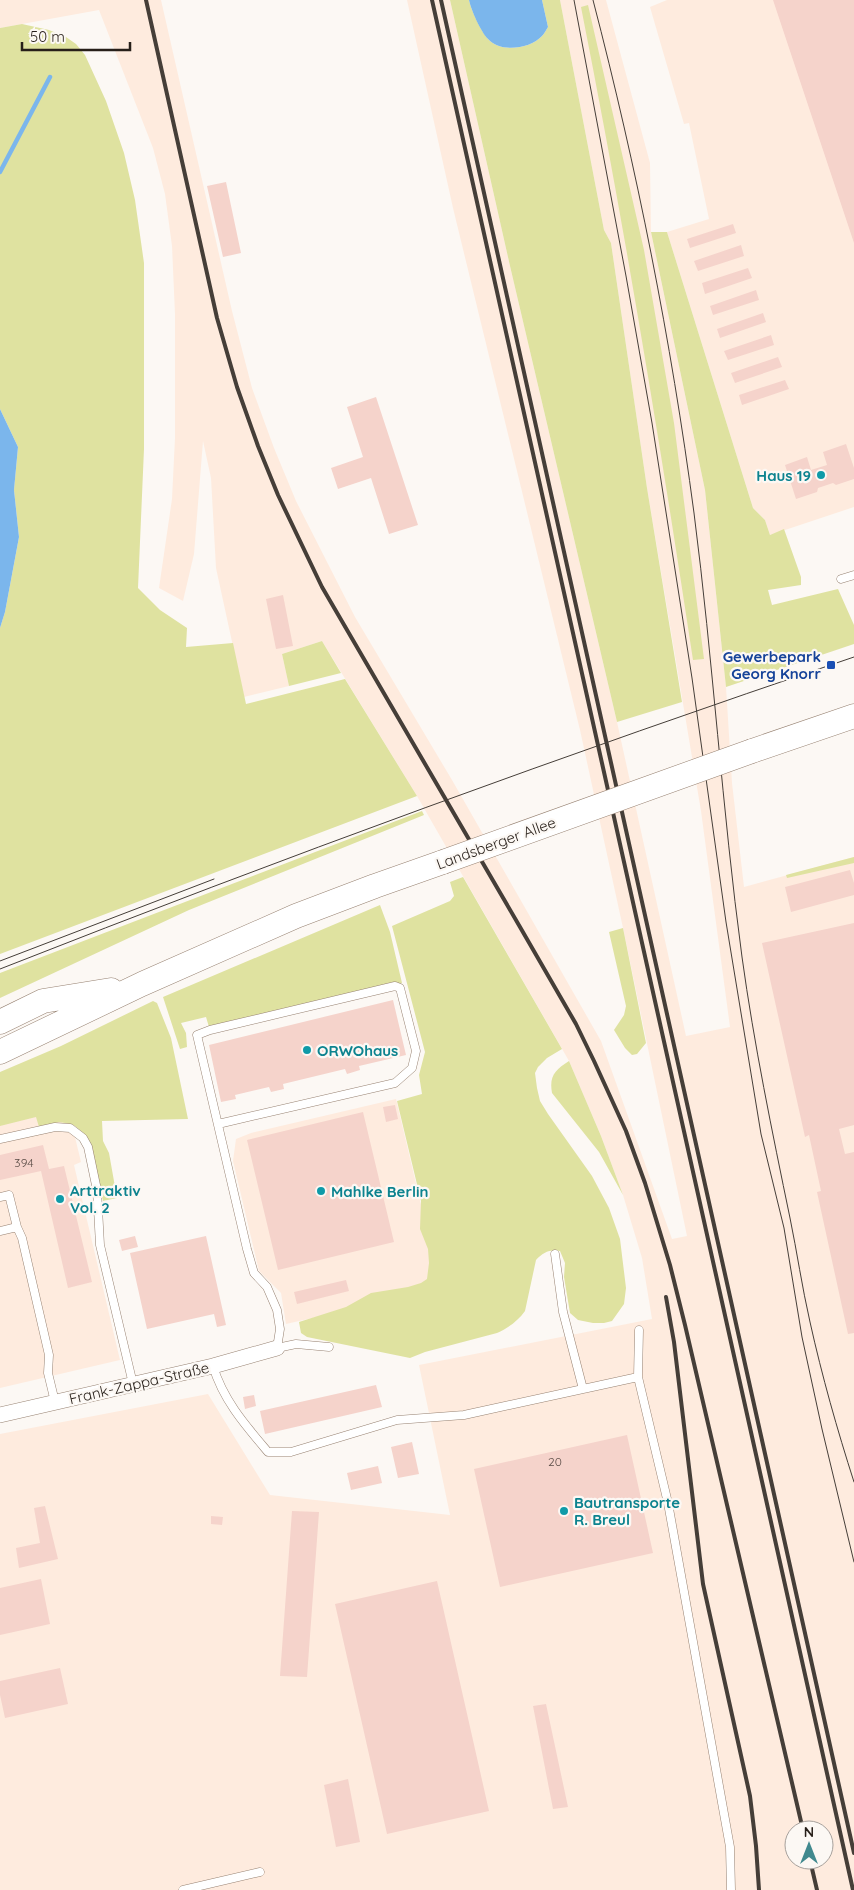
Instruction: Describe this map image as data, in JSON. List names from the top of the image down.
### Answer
{
  "streets": {
    "main road": ["Landsberger Allee"],
    "street": ["Frank-Zappa-Straße"]
  },
  "places": {
    "other": [
      "Haus 19",
      "ORWOhaus",
      "Mahlke Berlin",
      "Arttraktiv Vol. 2",
      "Bautransporte R. Breul"
    ],
    "transit": ["Gewerbepark Georg Knorr"]
  },
  "house_numbers": ["394", "20"],
  "scale_bar": "50 m",
  "north": "top"
}
